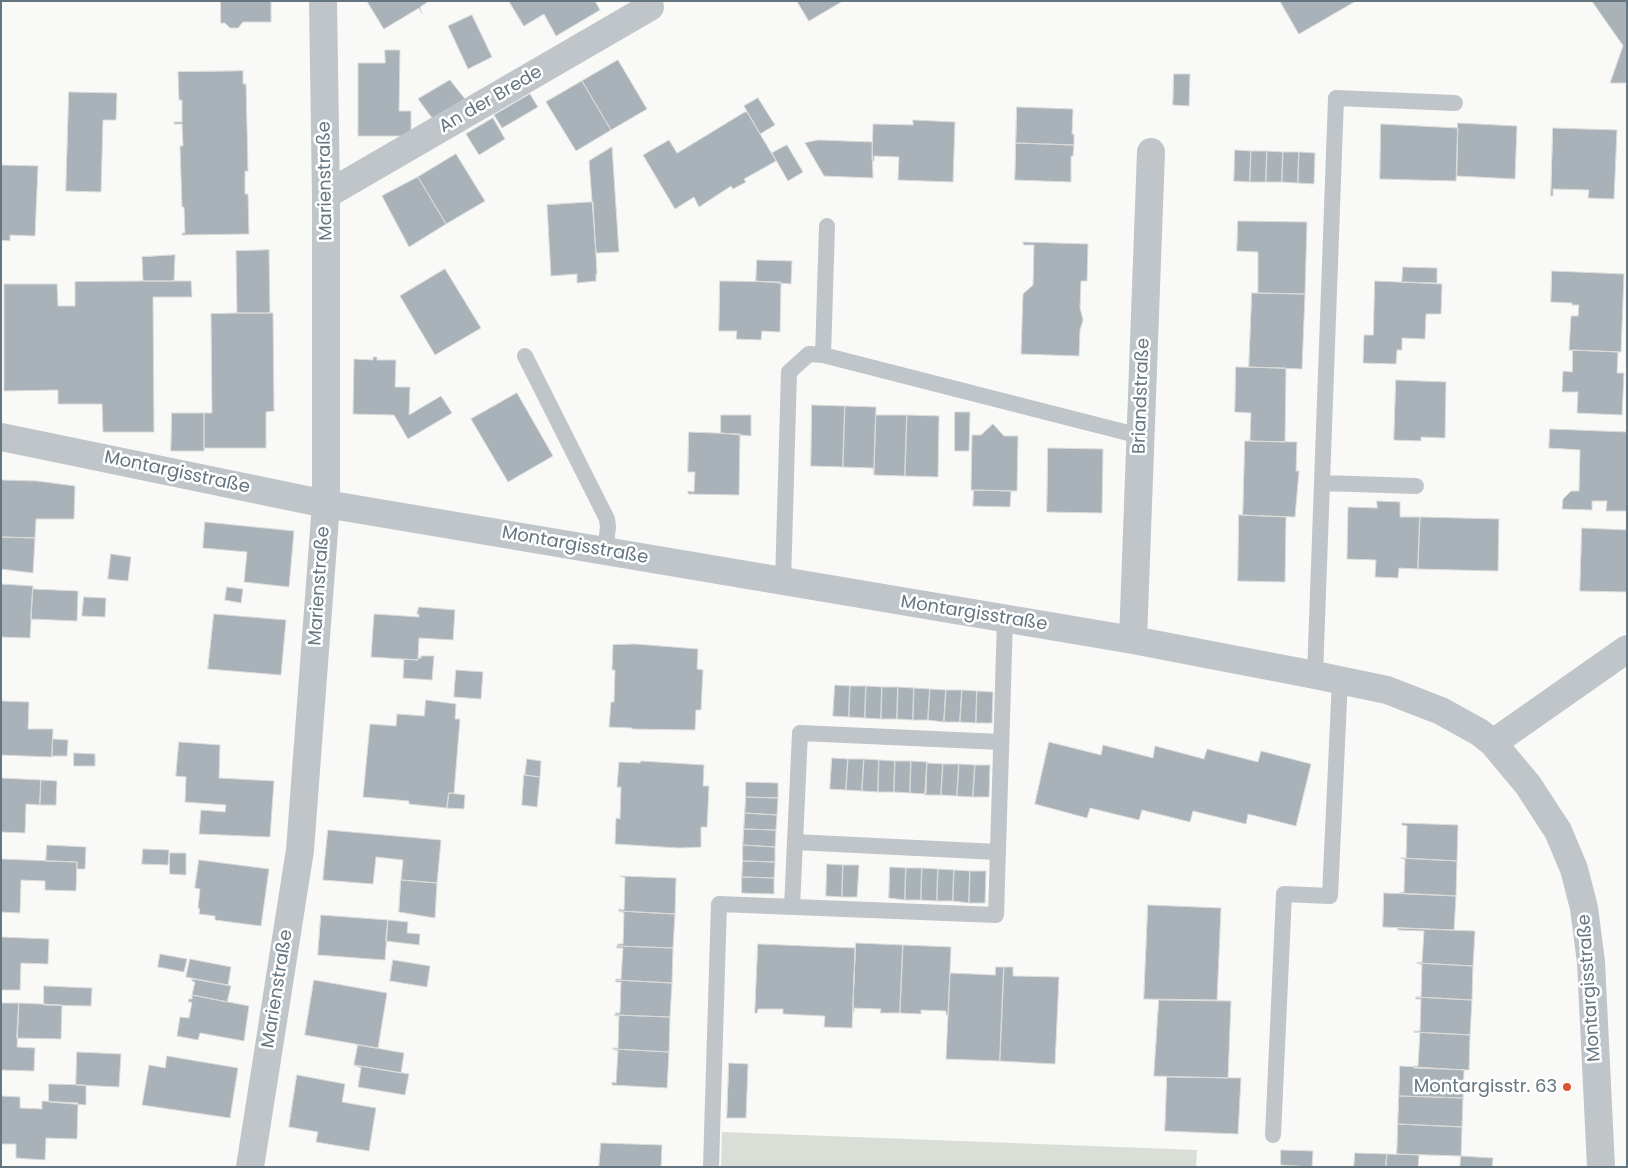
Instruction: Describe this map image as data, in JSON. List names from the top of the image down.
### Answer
{
  "streets": {
    "street": [
      "An der Brede",
      "Marienstraße",
      "Briandstraße",
      "Montargisstraße"
    ]
  },
  "crossings": [
    ["An der Brede", "Marienstraße"],
    ["Marienstraße", "Montargisstraße"],
    ["Briandstraße", "Montargisstraße"]
  ],
  "places": ["Montargisstr. 63"]
}
